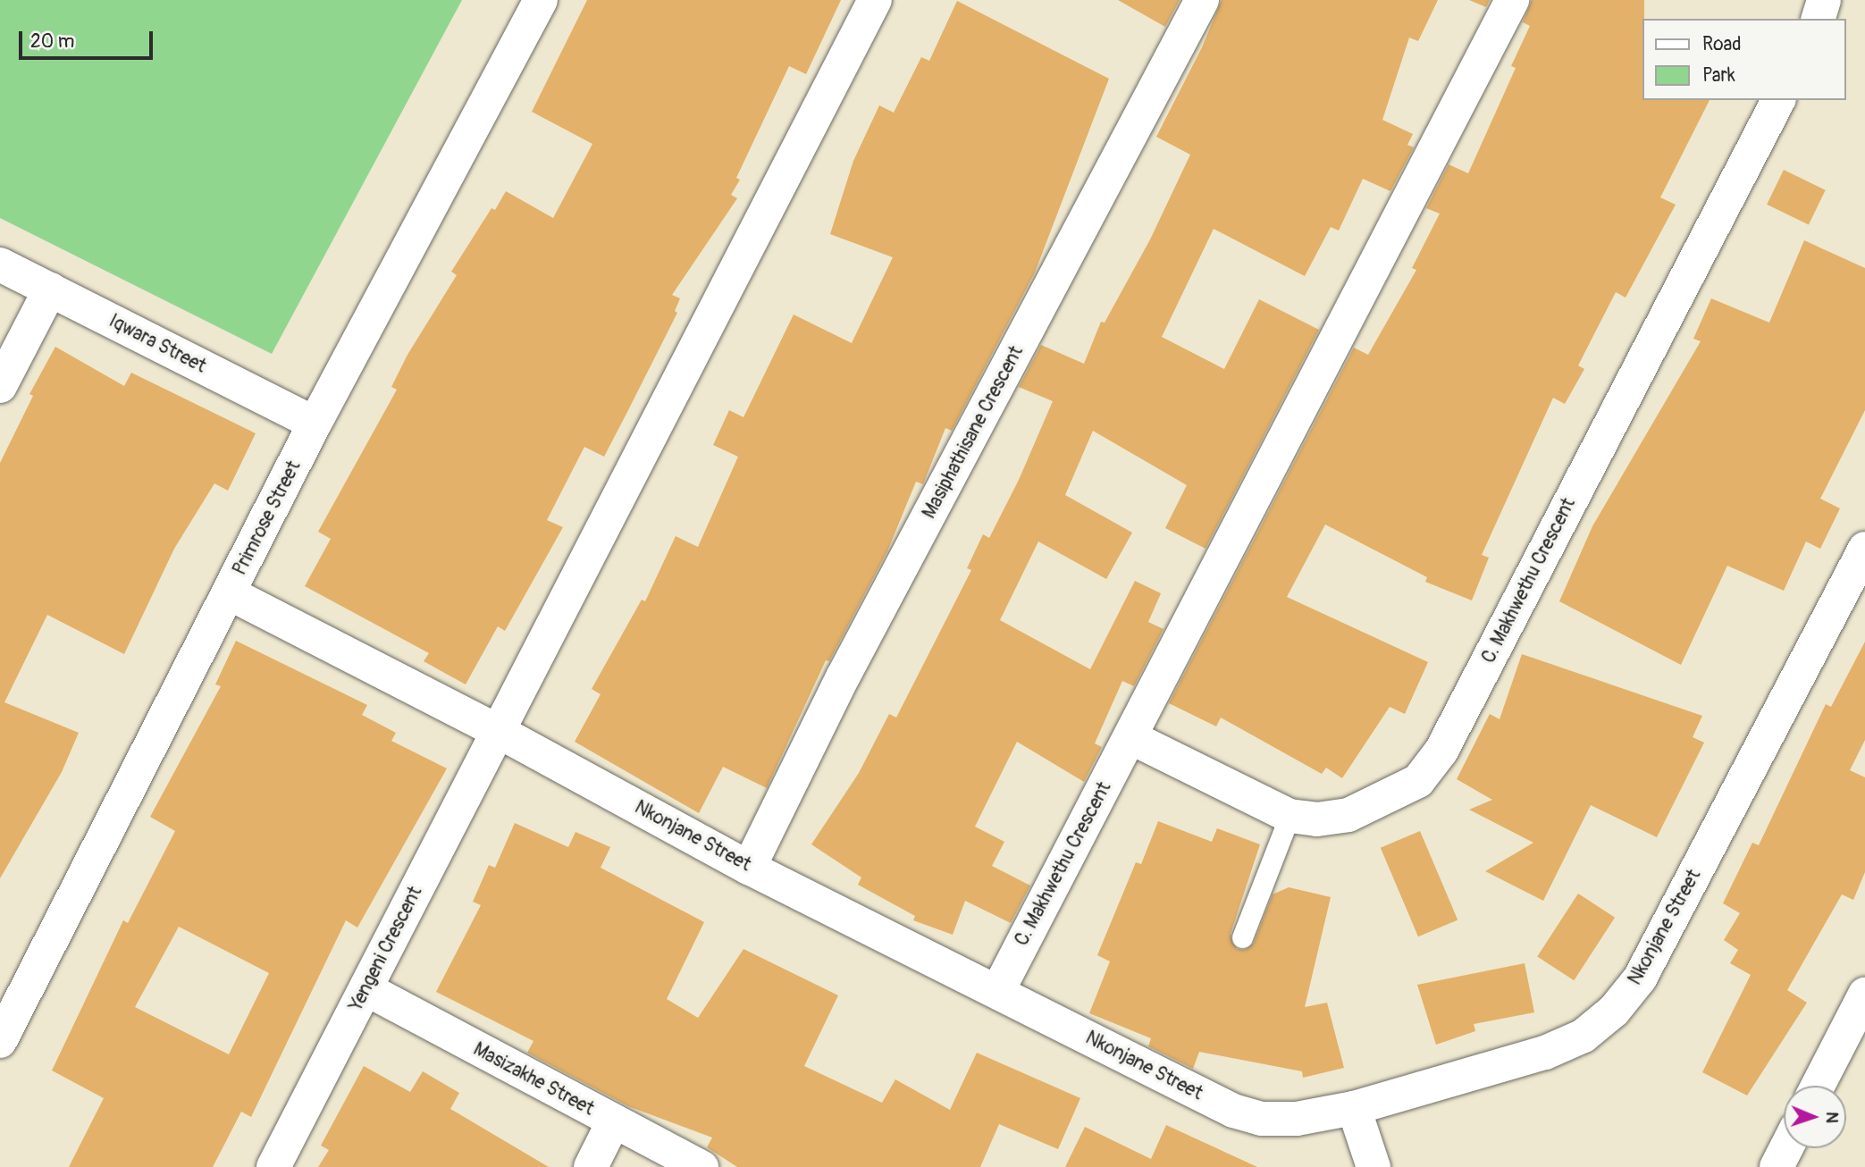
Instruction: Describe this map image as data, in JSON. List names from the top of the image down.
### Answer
{
  "streets": {
    "street": [
      "Iqwara Street",
      "Masiphathisane Crescent",
      "Primrose Street",
      "C. Makhwethu Crescent",
      "Nkonjane Street",
      "Yengeni Crescent",
      "Masizakhe Street"
    ]
  },
  "crossings": [
    ["Iqwara Street", "Primrose Street"],
    ["Masiphathisane Crescent", "Nkonjane Street"],
    ["Primrose Street", "Nkonjane Street"],
    ["C. Makhwethu Crescent", "Nkonjane Street"],
    ["Nkonjane Street", "Yengeni Crescent"],
    ["Yengeni Crescent", "Masizakhe Street"]
  ],
  "legend": ["Road", "Park"],
  "scale_bar": "20 m",
  "north": "right"
}
